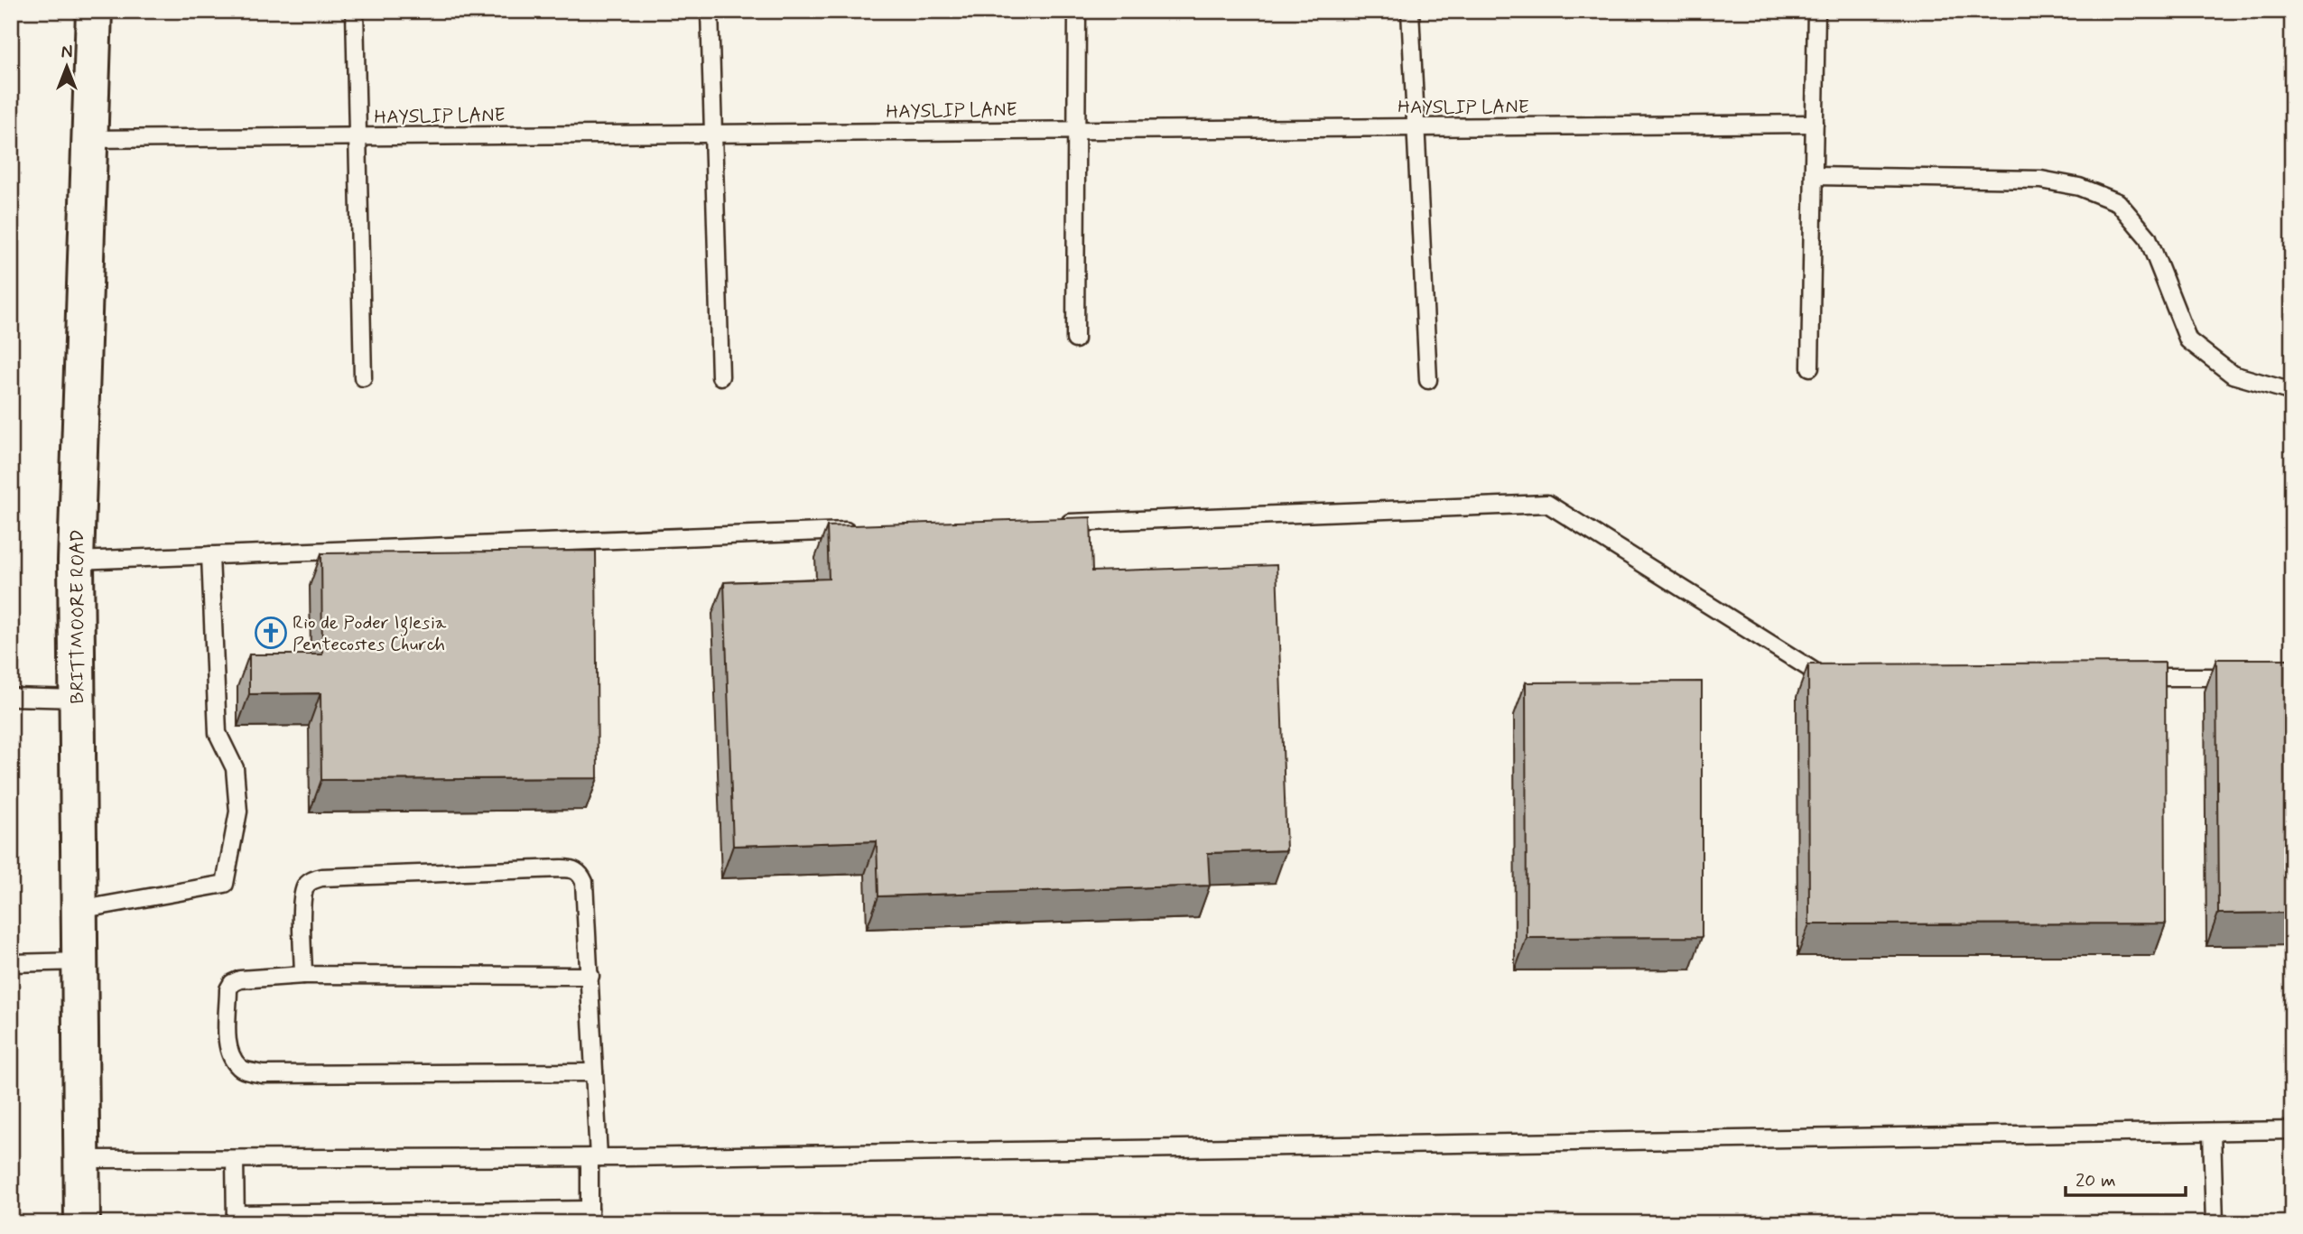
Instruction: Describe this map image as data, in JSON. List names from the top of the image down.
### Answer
{
  "streets": {
    "main road": ["BRITTMOORE ROAD"],
    "lane": ["HAYSLIP LANE"]
  },
  "crossings": [
    ["HAYSLIP LANE", "BRITTMOORE ROAD"]
  ],
  "places": {
    "church": ["Rio de Poder Iglesia Pentecostes Church"]
  },
  "scale_bar": "20 m",
  "north": "top"
}
